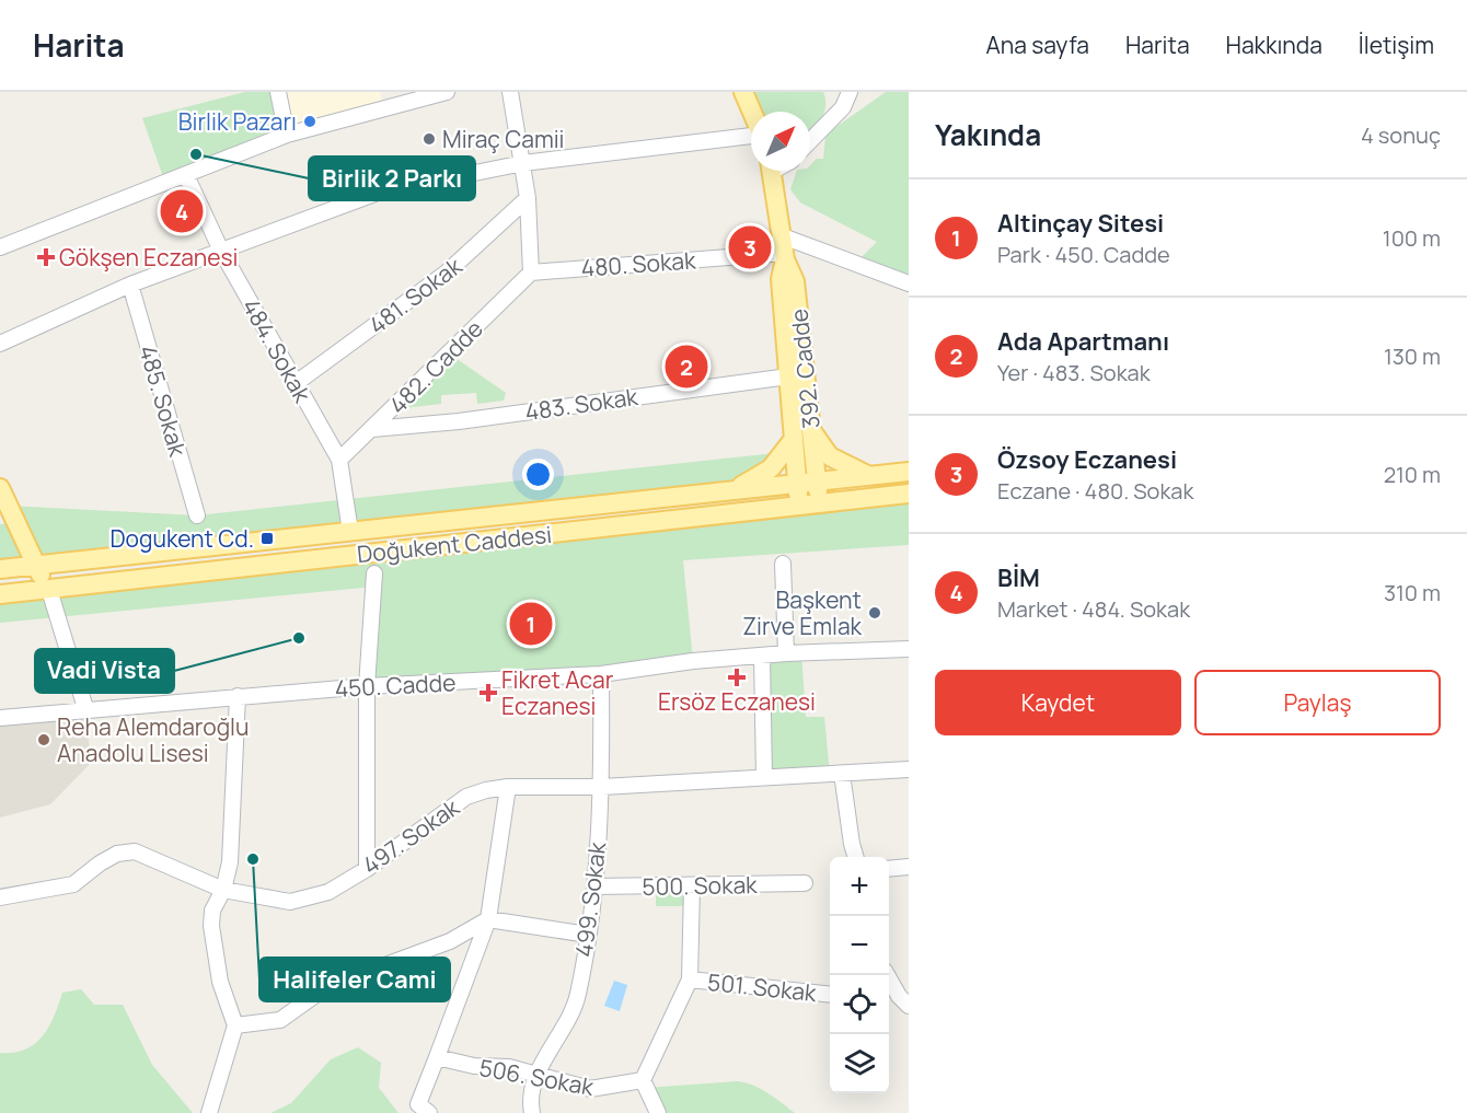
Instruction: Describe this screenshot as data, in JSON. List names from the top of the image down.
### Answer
{
  "streets": {
    "main road": ["392. Cadde", "Doğukent Caddesi"],
    "street": [
      "480. Sokak",
      "481. Sokak",
      "484. Sokak",
      "482. Cadde",
      "485. Sokak",
      "483. Sokak",
      "450. Cadde",
      "497. Sokak",
      "500. Sokak",
      "499. Sokak",
      "501. Sokak",
      "506. Sokak"
    ]
  },
  "crossings": [
    ["480. Sokak", "482. Cadde"],
    ["480. Sokak", "392. Cadde"],
    ["481. Sokak", "484. Sokak"],
    ["484. Sokak", "482. Cadde"],
    ["484. Sokak", "Doğukent Caddesi"],
    ["482. Cadde", "483. Sokak"],
    ["392. Cadde", "483. Sokak"],
    ["392. Cadde", "Doğukent Caddesi"],
    ["450. Cadde", "499. Sokak"],
    ["497. Sokak", "499. Sokak"],
    ["500. Sokak", "499. Sokak"],
    ["499. Sokak", "506. Sokak"]
  ],
  "places": {
    "other": [
      "Birlik Pazarı",
      "Miraç Camii",
      "Birlik 2 Parkı",
      "Başkent Zirve Emlak",
      "Vadi Vista",
      "Reha Alemdaroğlu Anadolu Lisesi",
      "Halifeler Cami"
    ],
    "health": ["Gökşen Eczanesi", "Ersöz Eczanesi", "Fikret Acar Eczanesi"],
    "transit": ["Dogukent Cd."]
  },
  "north": "top right",
  "page": {
    "header": "Harita",
    "nav": [
      "Ana sayfa",
      "Harita",
      "Hakkında",
      "İletişim"
    ],
    "heading": ["Yakında", "4 sonuç"],
    "list": [
      {
        "mark": "1",
        "name": "Altinçay Sitesi",
        "note": "Park · 450. Cadde",
        "value": "100 m"
      },
      {
        "mark": "2",
        "name": "Ada Apartmanı",
        "note": "Yer · 483. Sokak",
        "value": "130 m"
      },
      {
        "mark": "3",
        "name": "Özsoy Eczanesi",
        "note": "Eczane · 480. Sokak",
        "value": "210 m"
      },
      {
        "mark": "4",
        "name": "BİM",
        "note": "Market · 484. Sokak",
        "value": "310 m"
      }
    ],
    "pins": [
      "4",
      "3",
      "2",
      "1"
    ],
    "buttons": ["Kaydet", "Paylaş"],
    "map_buttons": ["+", "−"]
  }
}
